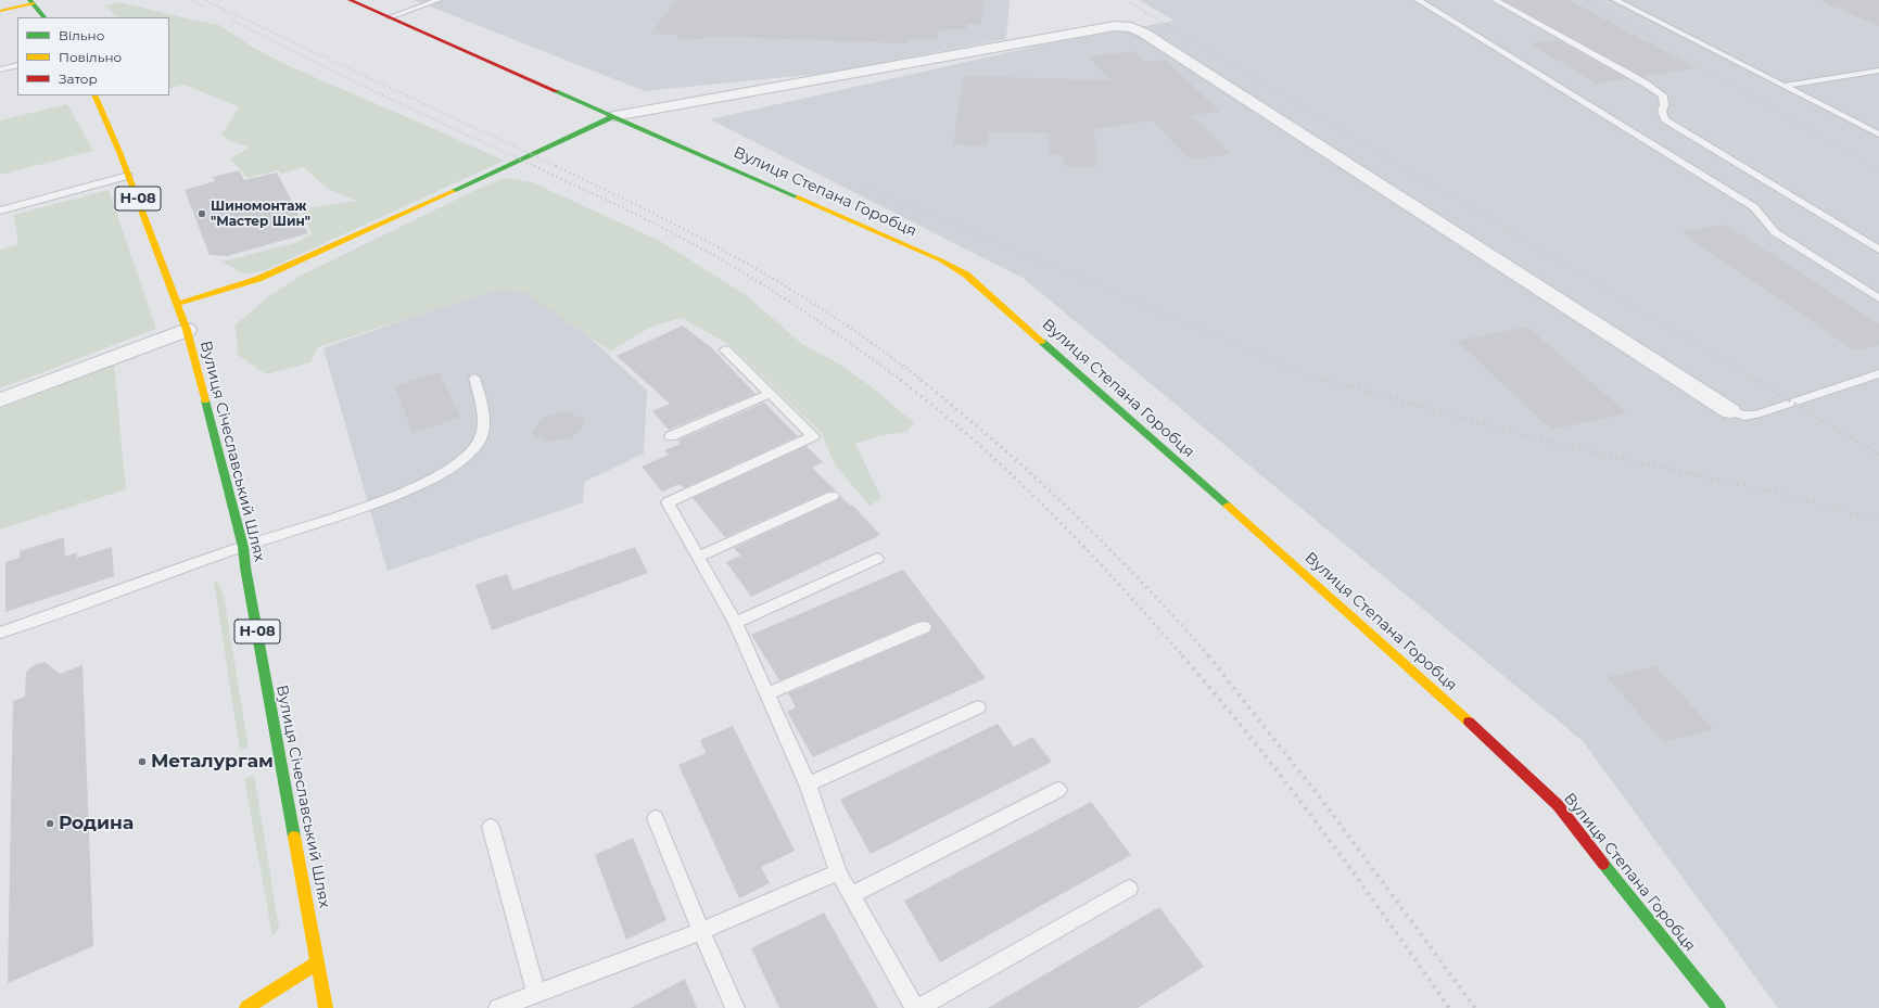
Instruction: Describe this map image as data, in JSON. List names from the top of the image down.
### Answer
{
  "streets": {
    "main road": ["Вулиця Степана Горобця", "Н-08", "Вулиця Січеславський Шлях"]
  },
  "places": ["Шиномонтаж \"Мастер Шин\"", "Металургам", "Родина"],
  "legend": ["Вільно", "Повільно", "Затор"]
}
